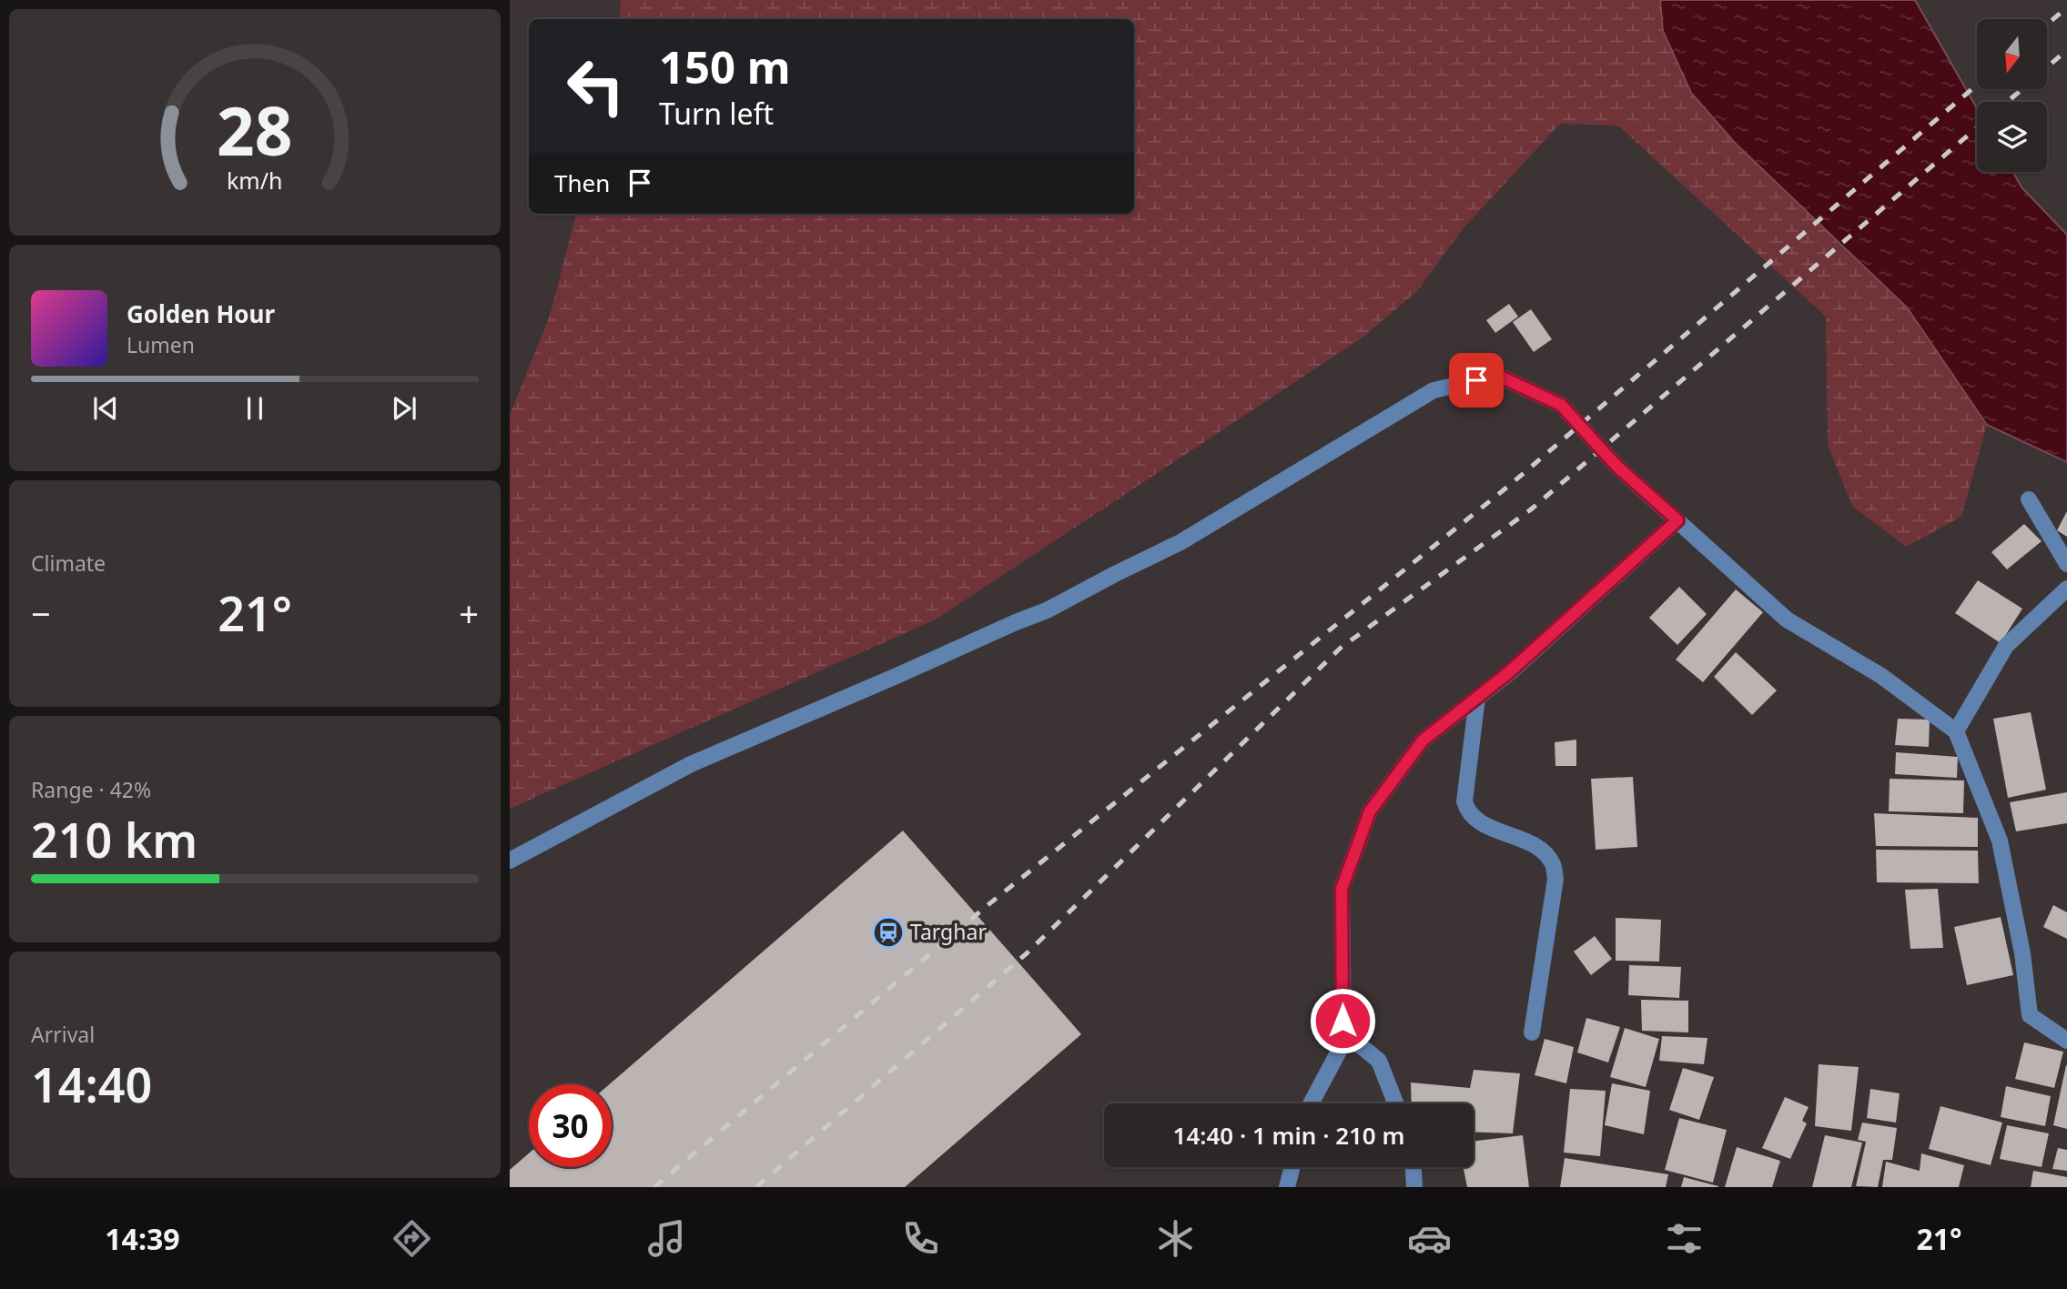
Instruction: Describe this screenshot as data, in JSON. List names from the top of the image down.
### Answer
{
  "places": {
    "station": ["Targhar"]
  },
  "north": "bottom",
  "page": {
    "turn": ["150 m", "Turn left"],
    "then": "Then",
    "song": ["Golden Hour", "Lumen"],
    "tile": [
      "Climate",
      ["Range · 42%", "210 km"],
      ["Arrival", "14:40"]
    ],
    "heat": ["−", "21°", "+"],
    "limit": "30",
    "trip": "14:40 · 1 min · 210 m",
    "tabs": ["14:39", "21°"],
    "gauge": ["28", "km/h"]
  }
}
